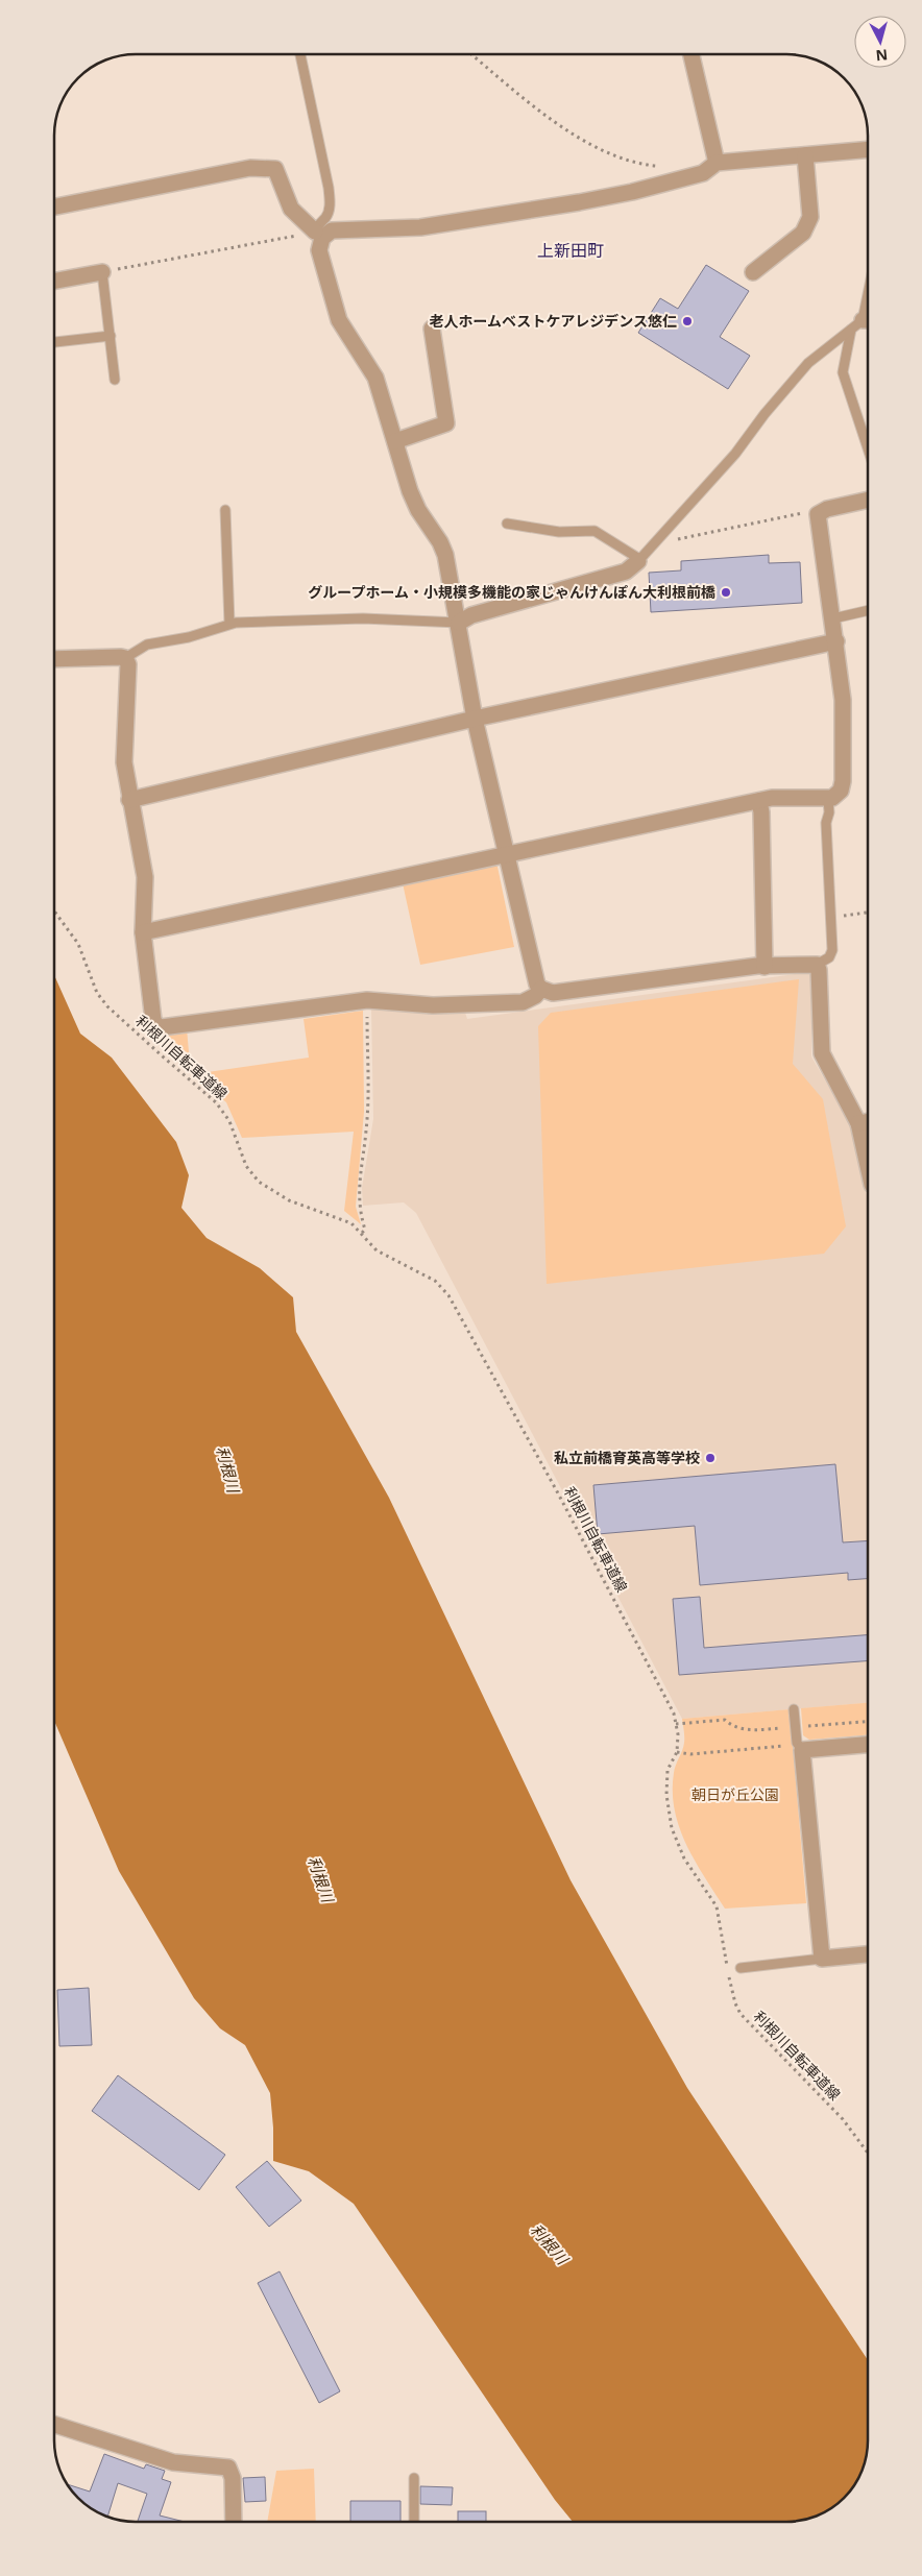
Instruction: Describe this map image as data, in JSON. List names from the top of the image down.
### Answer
{
  "streets": {
    "path": ["利根川自転車道線"]
  },
  "districts": ["上新田町"],
  "water": ["利根川"],
  "parks": ["朝日が丘公園"],
  "places": ["老人ホームベストケアレジデンス悠仁", "グループホーム・小規模多機能の家じゃんけんぽん大利根前橋", "私立前橋育英高等学校"],
  "north": "bottom"
}
